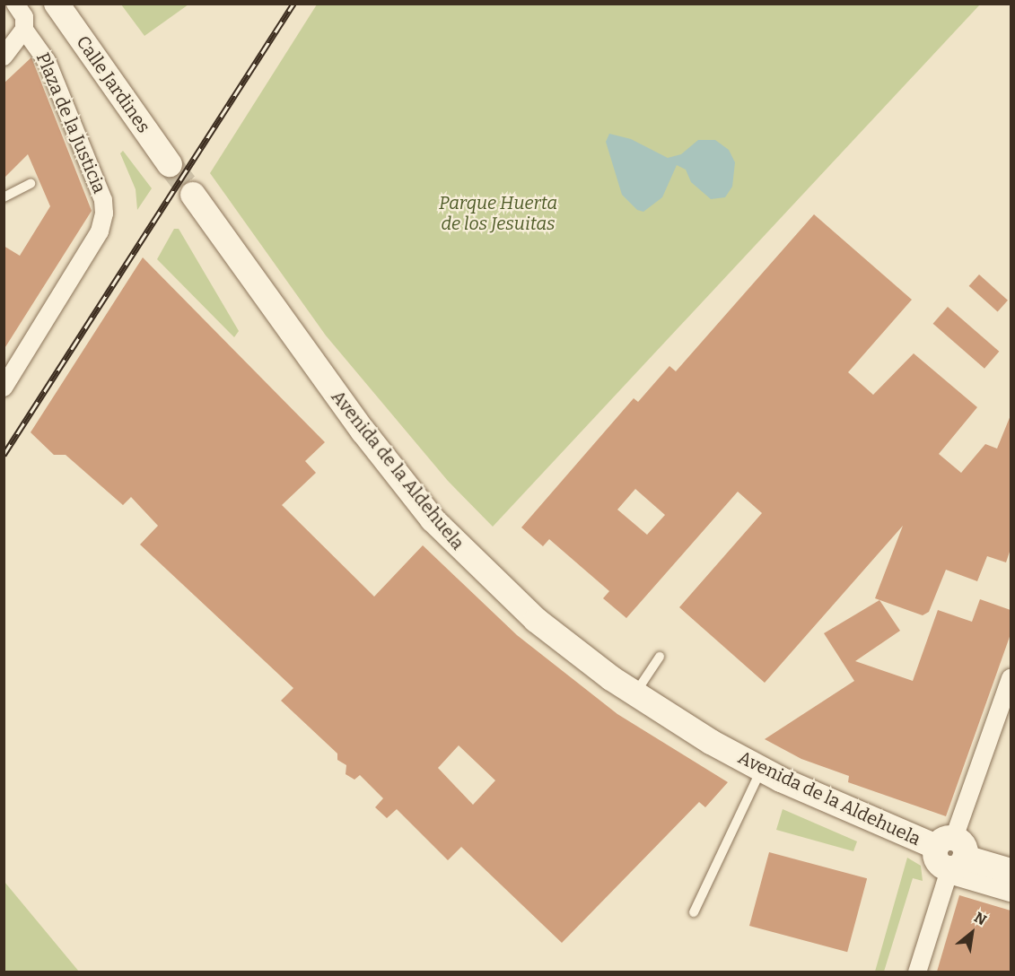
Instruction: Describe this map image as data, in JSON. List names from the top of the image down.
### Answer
{
  "streets": {
    "main road": ["Calle Jardines", "Avenida de la Aldehuela"],
    "street": ["Plaza de la Justicia"]
  },
  "parks": ["Parque Huerta de los Jesuitas"],
  "north": "top right"
}
